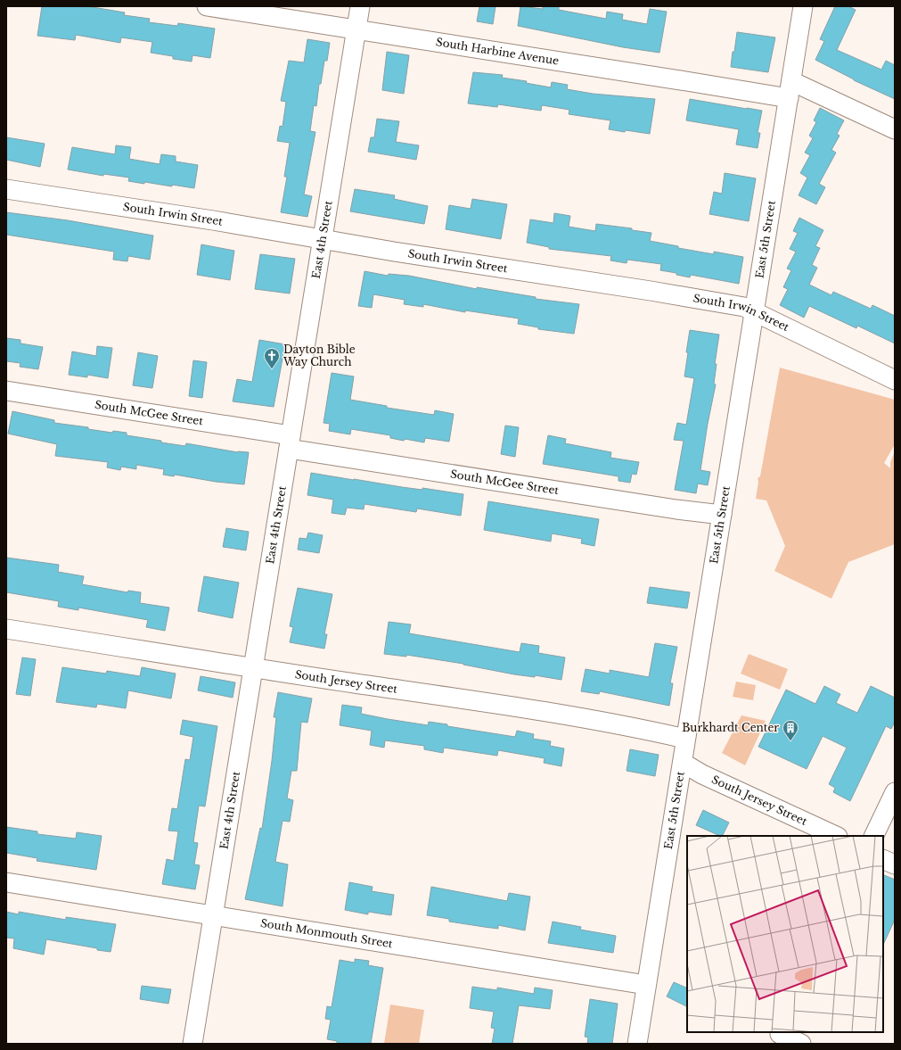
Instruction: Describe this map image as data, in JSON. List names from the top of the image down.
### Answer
{
  "streets": {
    "street": [
      "South Harbine Avenue",
      "South Irwin Street",
      "East 4th Street",
      "East 5th Street",
      "South McGee Street",
      "South Jersey Street",
      "South Monmouth Street"
    ]
  },
  "crossings": [
    ["South Harbine Avenue", "East 4th Street"],
    ["South Harbine Avenue", "East 5th Street"],
    ["South Irwin Street", "East 4th Street"],
    ["South Irwin Street", "East 5th Street"],
    ["East 4th Street", "South McGee Street"],
    ["East 4th Street", "South Jersey Street"],
    ["East 4th Street", "South Monmouth Street"],
    ["East 5th Street", "South McGee Street"],
    ["East 5th Street", "South Jersey Street"],
    ["East 5th Street", "South Monmouth Street"]
  ],
  "places": {
    "church": ["Dayton Bible Way Church"],
    "building": ["Burkhardt Center"]
  }
}
